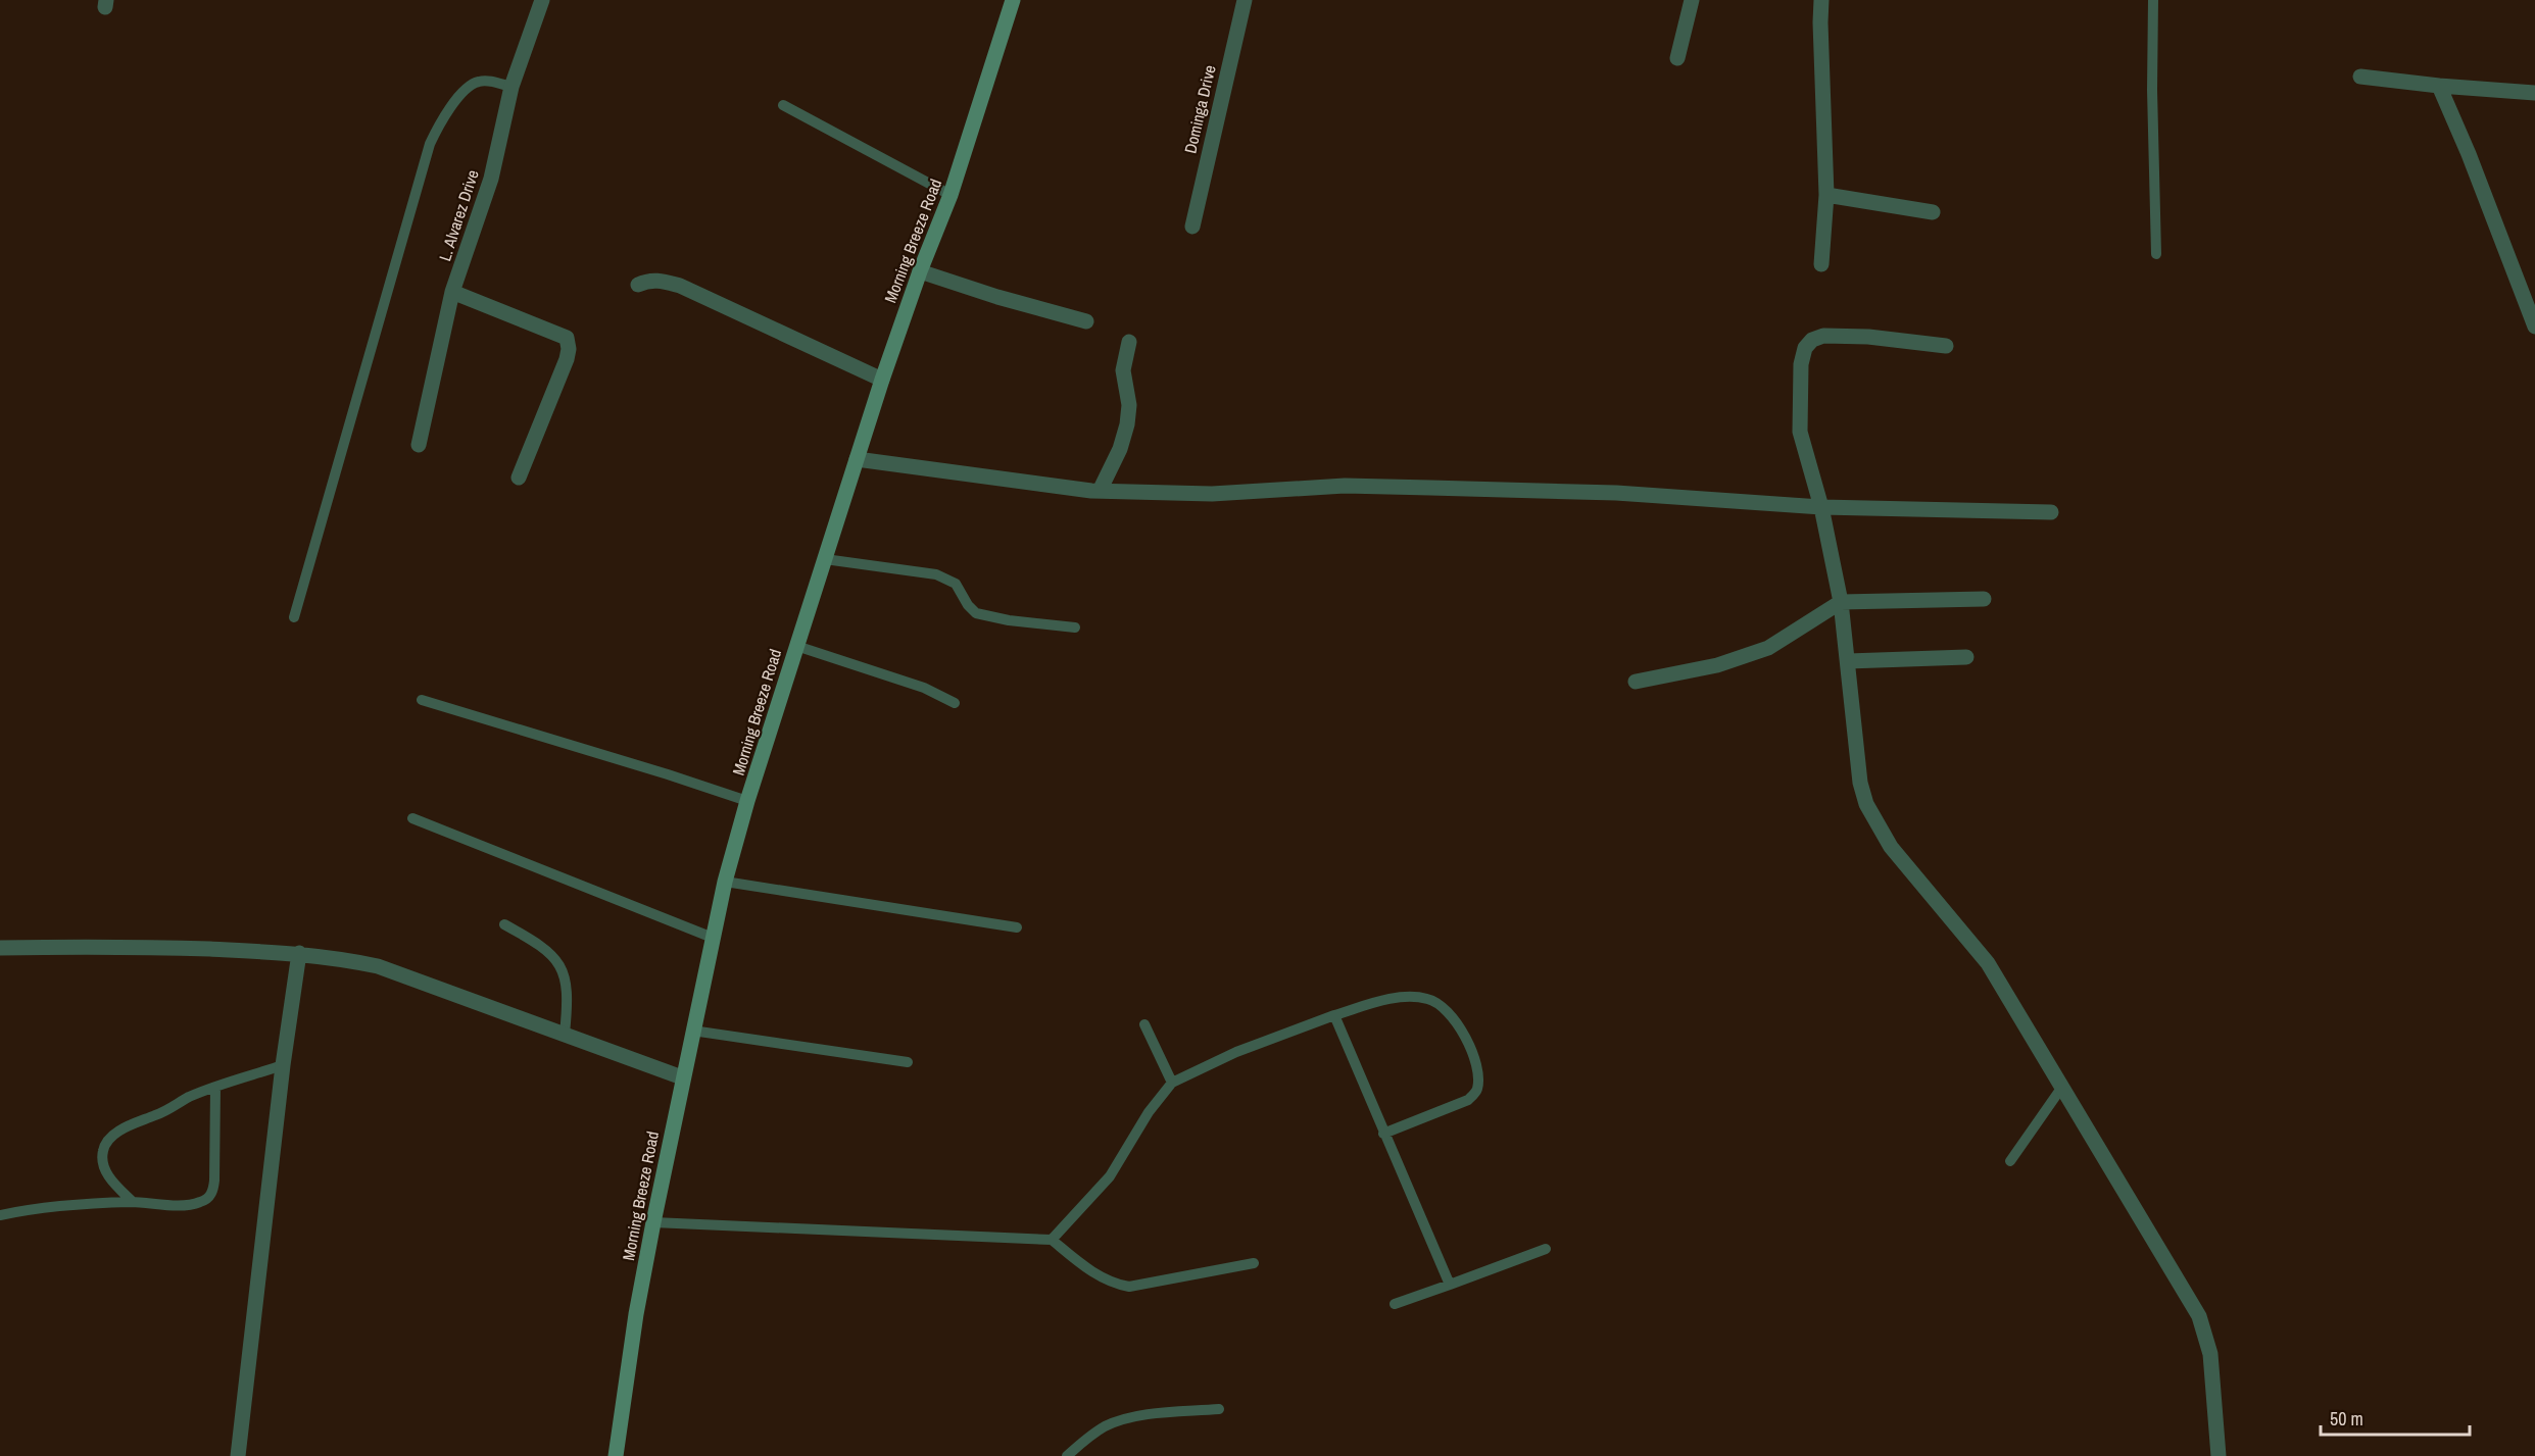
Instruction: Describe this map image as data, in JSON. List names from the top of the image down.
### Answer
{
  "streets": {
    "main road": ["Morning Breeze Road"],
    "street": ["Dominga Drive", "L. Alvarez Drive"]
  },
  "scale_bar": "50 m"
}
